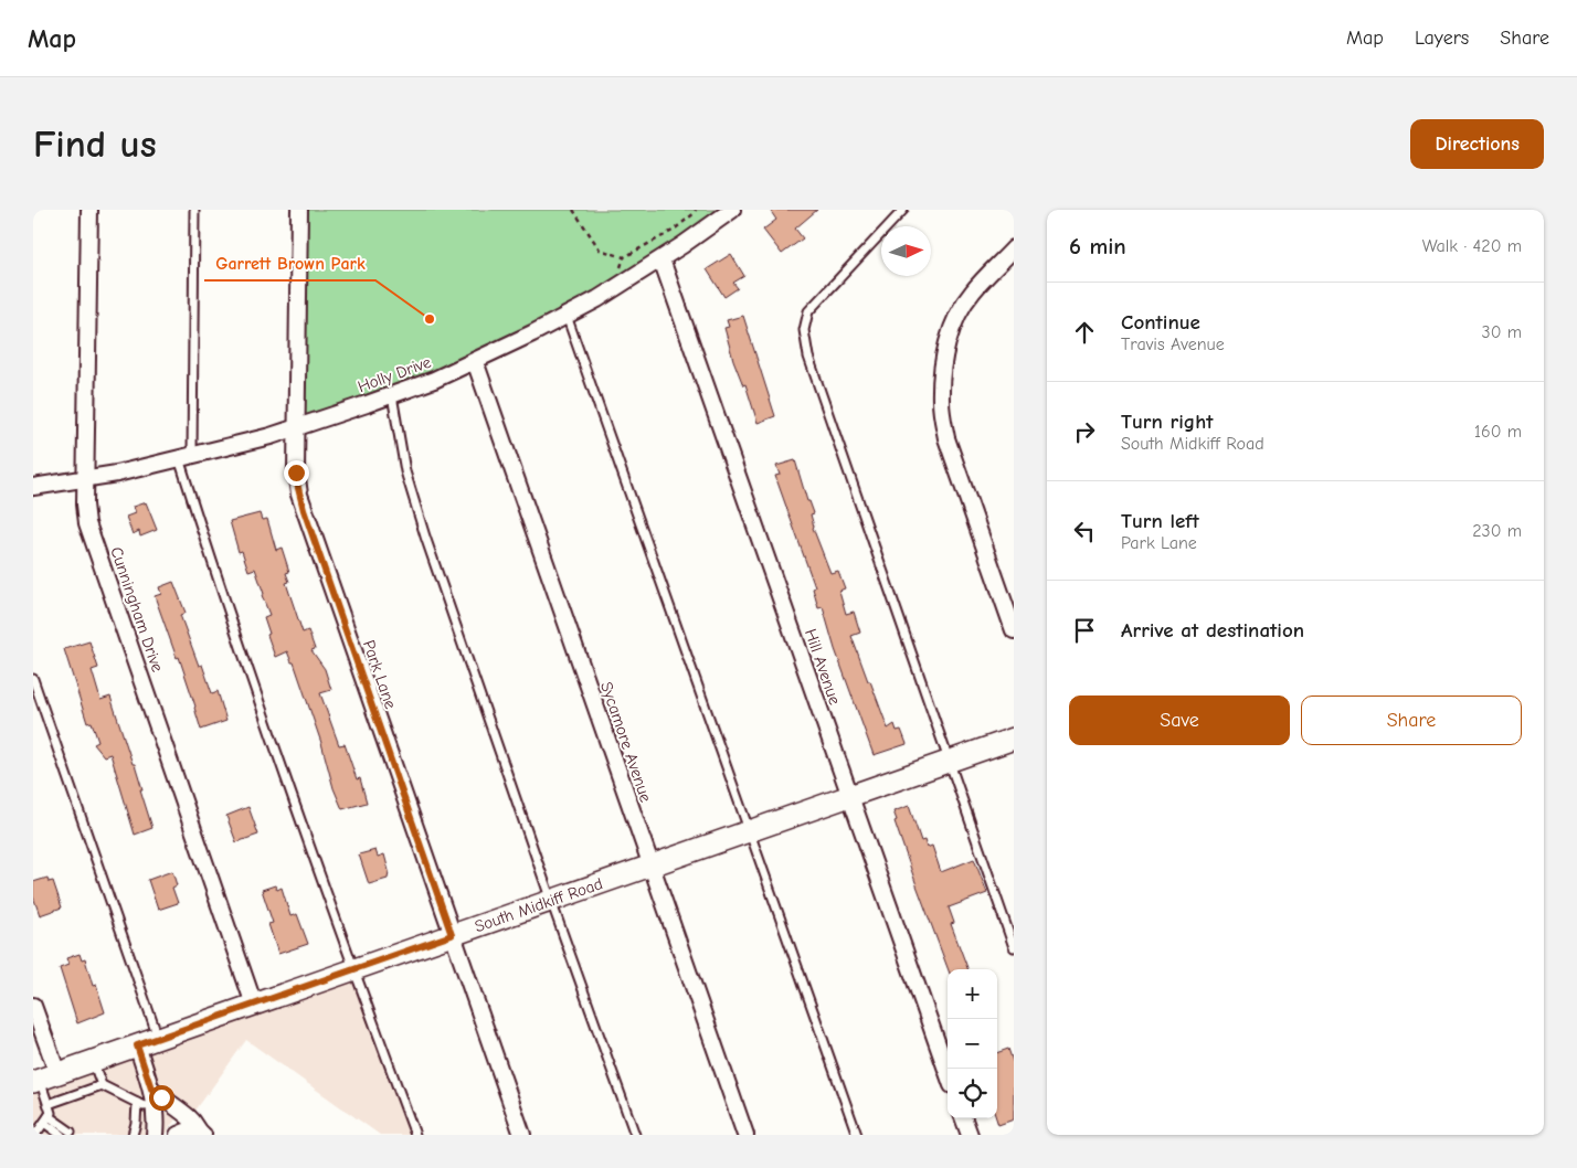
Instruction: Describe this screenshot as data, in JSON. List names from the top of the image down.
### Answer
{
  "streets": {
    "main road": ["South Midkiff Road"],
    "street": [
      "Holly Drive",
      "Cunningham Drive",
      "Hill Avenue",
      "Park Lane",
      "Sycamore Avenue"
    ]
  },
  "crossings": [
    ["Holly Drive", "Cunningham Drive"],
    ["Holly Drive", "Hill Avenue"],
    ["Holly Drive", "Park Lane"],
    ["Holly Drive", "Sycamore Avenue"],
    ["Cunningham Drive", "South Midkiff Road"],
    ["Hill Avenue", "South Midkiff Road"],
    ["Park Lane", "South Midkiff Road"],
    ["Sycamore Avenue", "South Midkiff Road"]
  ],
  "places": ["Garrett Brown Park"],
  "north": "right",
  "page": {
    "header": "Map",
    "nav": ["Map", "Layers", "Share"],
    "buttons": [
      "Directions",
      ["Save", "Share"]
    ],
    "title": "Find us",
    "heading": ["6 min", "Walk · 420 m"],
    "list": [
      ["Continue", "Travis Avenue", "30 m"],
      ["Turn right", "South Midkiff Road", "160 m"],
      ["Turn left", "Park Lane", "230 m"],
      "Arrive at destination"
    ],
    "map_buttons": ["+", "−"]
  }
}
